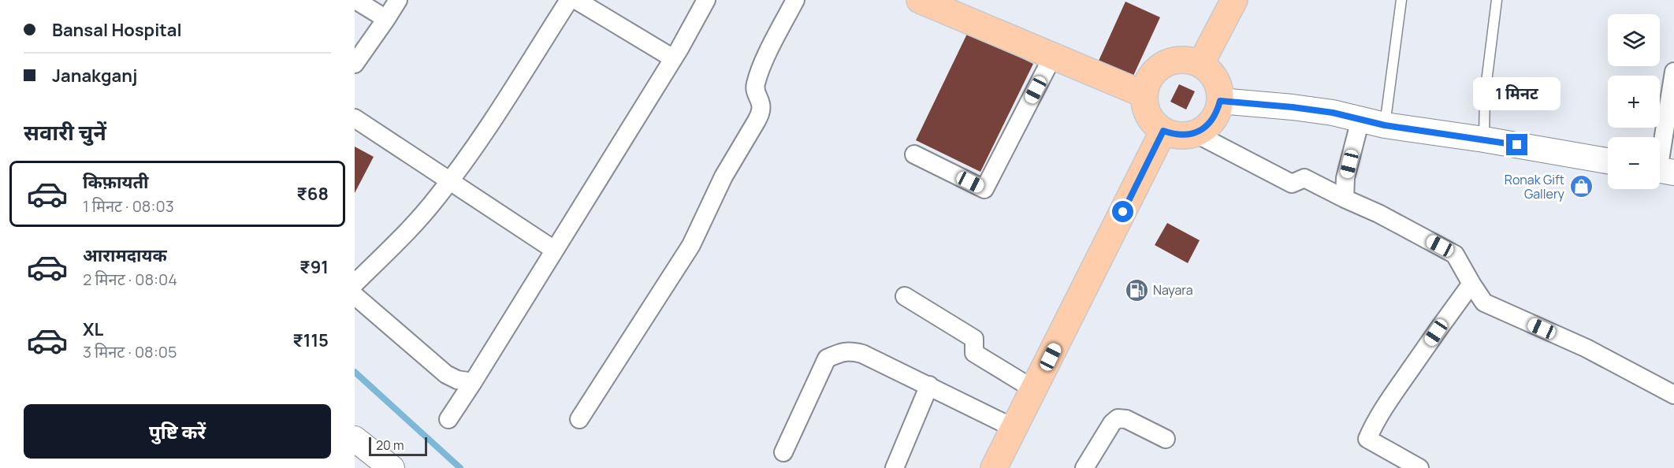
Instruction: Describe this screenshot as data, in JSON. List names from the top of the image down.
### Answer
{
  "places": {
    "shop": ["Ronak Gift Gallery"],
    "fuel station": ["Nayara"]
  },
  "scale_bar": "20 m",
  "page": {
    "banner": ["Bansal Hospital", "Janakganj"],
    "map_buttons": ["+", "−"],
    "bubble": "1 मिनट",
    "heading": "सवारी चुनें",
    "list": [
      {
        "name": "किफ़ायती",
        "note": "1 मिनट · 08:03",
        "value": "₹68"
      },
      {
        "name": "आरामदायक",
        "note": "2 मिनट · 08:04",
        "value": "₹91"
      },
      {
        "name": "XL",
        "note": "3 मिनट · 08:05",
        "value": "₹115"
      }
    ],
    "buttons": "पुष्टि करें",
    "scale": "20 m"
  }
}
